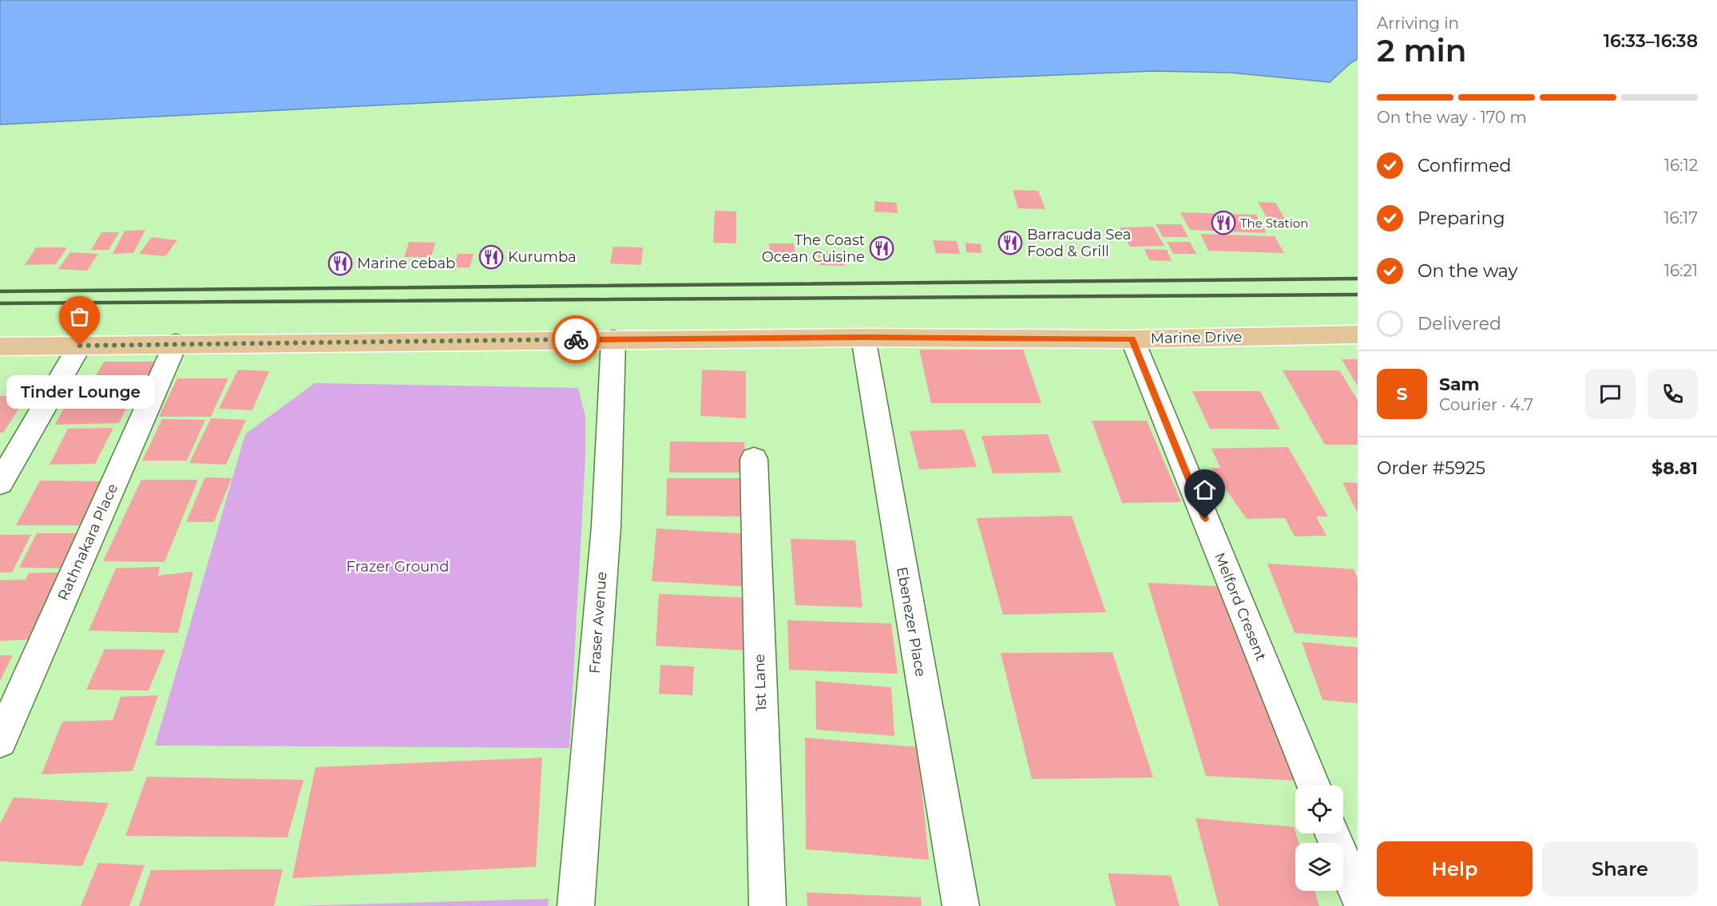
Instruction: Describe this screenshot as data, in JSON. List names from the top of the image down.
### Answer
{
  "streets": {
    "main road": ["Marine Drive"],
    "street": [
      "Rathnakara Place",
      "Melford Cresent",
      "Ebenezer Place",
      "Fraser Avenue",
      "1st Lane"
    ]
  },
  "crossings": [
    ["Marine Drive", "Rathnakara Place"],
    ["Marine Drive", "Melford Cresent"],
    ["Marine Drive", "Ebenezer Place"],
    ["Marine Drive", "Fraser Avenue"]
  ],
  "parks": ["Frazer Ground"],
  "places": {
    "restaurant": [
      "The Station",
      "Barracuda Sea Food & Grill",
      "The Coast Ocean Cuisine",
      "Kurumba",
      "Marine cebab"
    ],
    "other": ["Tinder Lounge"]
  },
  "page": {
    "heading": ["2 min", "Arriving in", "16:33–16:38"],
    "panel": [
      "Sam",
      "Courier · 4.7",
      "Order #5925",
      "$8.81"
    ],
    "bar": "On the way · 170 m",
    "list": [
      ["Confirmed", "16:12"],
      ["Preparing", "16:17"],
      ["On the way", "16:21"],
      "Delivered"
    ],
    "round": "S",
    "bubble": "Tinder Lounge",
    "buttons": ["Help", "Share"]
  }
}
